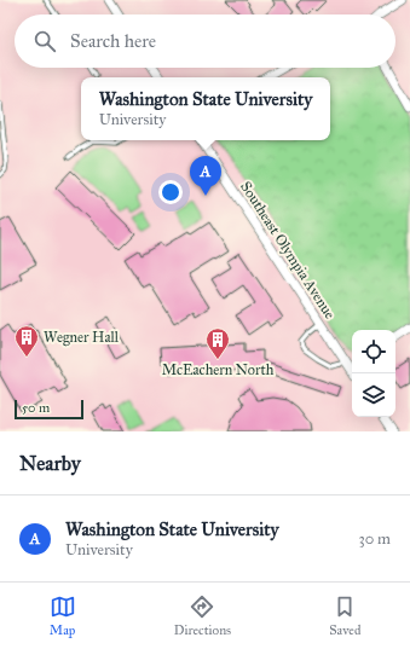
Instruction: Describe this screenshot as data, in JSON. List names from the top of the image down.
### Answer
{
  "streets": {
    "street": ["Southeast Olympia Avenue"]
  },
  "places": {
    "building": ["Wegner Hall", "McEachern North"]
  },
  "scale_bar": "50 m",
  "page": {
    "search": "Search here",
    "popup": ["Washington State University", "University"],
    "pins": "A",
    "scale": "50 m",
    "heading": "Nearby",
    "list": [
      {
        "mark": "A",
        "name": "Washington State University",
        "note": "University",
        "value": "30 m"
      }
    ],
    "nav": ["Map", "Directions", "Saved"]
  }
}
